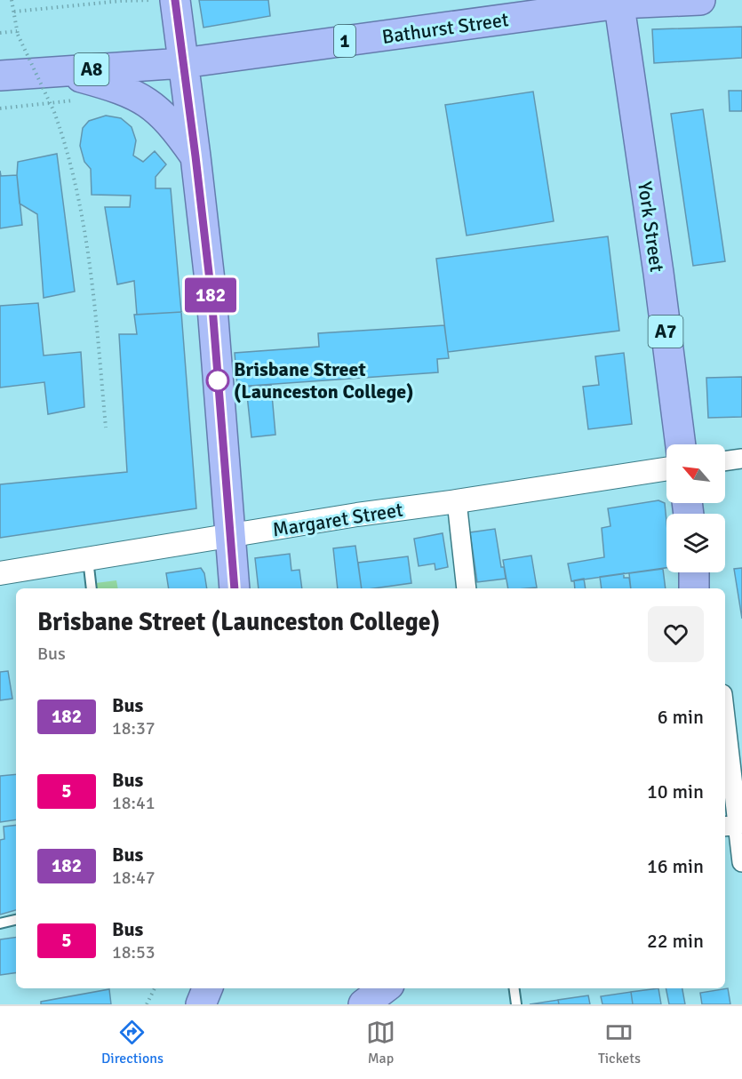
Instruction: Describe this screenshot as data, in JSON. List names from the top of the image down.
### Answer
{
  "streets": {
    "highway": [
      "Bathurst Street",
      "1",
      "A8",
      "York Street",
      "A7"
    ],
    "street": ["Margaret Street"]
  },
  "crossings": [
    ["Bathurst Street", "York Street"]
  ],
  "places": ["Brisbane Street (Launceston College)"],
  "lines": ["bus line 182"],
  "north": "top left",
  "page": {
    "on_map": "182",
    "heading": ["Brisbane Street (Launceston College)", "Bus"],
    "list": [
      {
        "mark": "182",
        "name": "Bus",
        "note": "18:37",
        "value": "6 min"
      },
      {
        "mark": "5",
        "name": "Bus",
        "note": "18:41",
        "value": "10 min"
      },
      {
        "mark": "182",
        "name": "Bus",
        "note": "18:47",
        "value": "16 min"
      },
      {
        "mark": "5",
        "name": "Bus",
        "note": "18:53",
        "value": "22 min"
      }
    ],
    "tabs": ["Directions", "Map", "Tickets"]
  }
}
